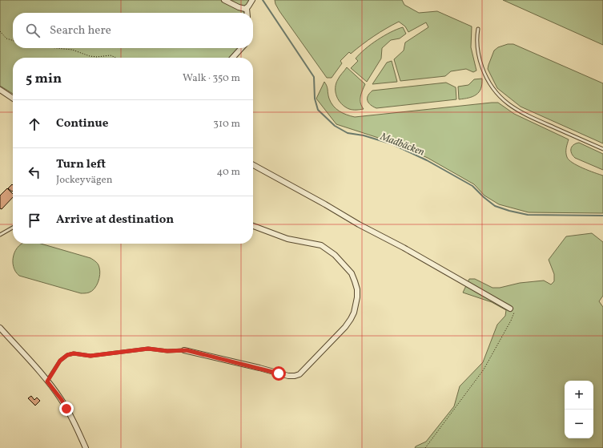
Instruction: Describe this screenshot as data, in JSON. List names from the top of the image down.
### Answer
{
  "water": ["Madbäcken"],
  "page": {
    "search": "Search here",
    "heading": ["5 min", "Walk · 350 m"],
    "list": [
      ["Continue", "310 m"],
      ["Turn left", "Jockeyvägen", "40 m"],
      "Arrive at destination"
    ],
    "map_buttons": ["+", "−"]
  }
}
